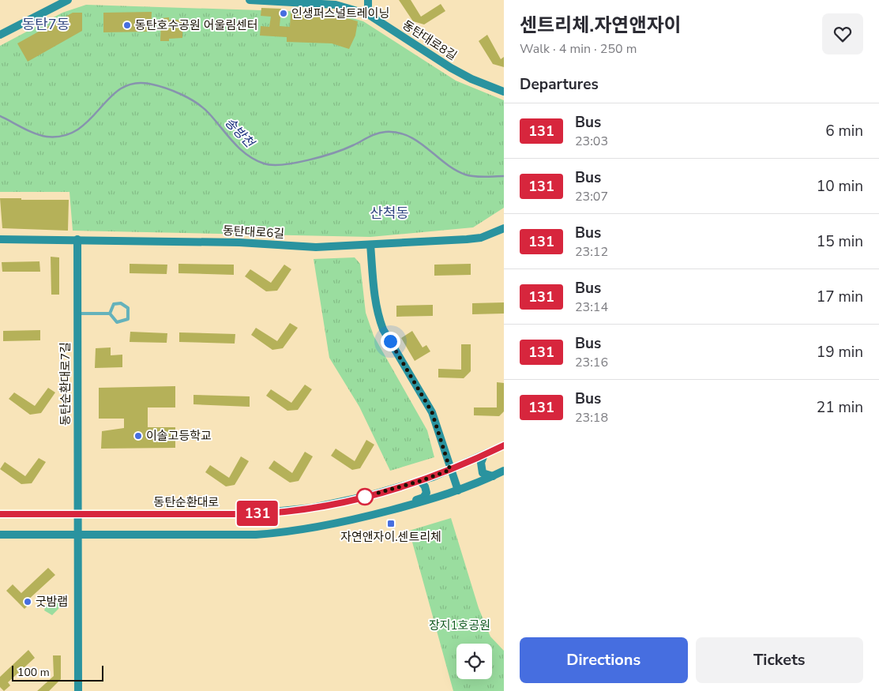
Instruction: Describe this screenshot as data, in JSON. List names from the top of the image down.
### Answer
{
  "streets": {
    "street": [
      "동탄대로8길",
      "동탄대로6길",
      "동탄순환대로7길",
      "동탄순환대로"
    ]
  },
  "crossings": [
    ["동탄대로6길", "동탄순환대로7길"],
    ["동탄순환대로7길", "동탄순환대로"]
  ],
  "districts": ["동탄7동", "산척동"],
  "water": ["송방천"],
  "parks": ["장지1호공원"],
  "places": {
    "other": [
      "인생퍼스널트레이닝",
      "동탄호수공원 어울림센터",
      "이솔고등학교",
      "굿밤랩"
    ],
    "transit": ["자연앤자이.센트리체"]
  },
  "lines": ["bus line 131"],
  "scale_bar": "100 m",
  "page": {
    "on_map": "131",
    "heading": [
      ["센트리체.자연앤자이", "Walk · 4 min · 250 m"],
      "Departures"
    ],
    "list": [
      {
        "mark": "131",
        "name": "Bus",
        "note": "23:03",
        "value": "6 min"
      },
      {
        "mark": "131",
        "name": "Bus",
        "note": "23:07",
        "value": "10 min"
      },
      {
        "mark": "131",
        "name": "Bus",
        "note": "23:12",
        "value": "15 min"
      },
      {
        "mark": "131",
        "name": "Bus",
        "note": "23:14",
        "value": "17 min"
      },
      {
        "mark": "131",
        "name": "Bus",
        "note": "23:16",
        "value": "19 min"
      },
      {
        "mark": "131",
        "name": "Bus",
        "note": "23:18",
        "value": "21 min"
      }
    ],
    "buttons": ["Directions", "Tickets"],
    "scale": "100 m"
  }
}
